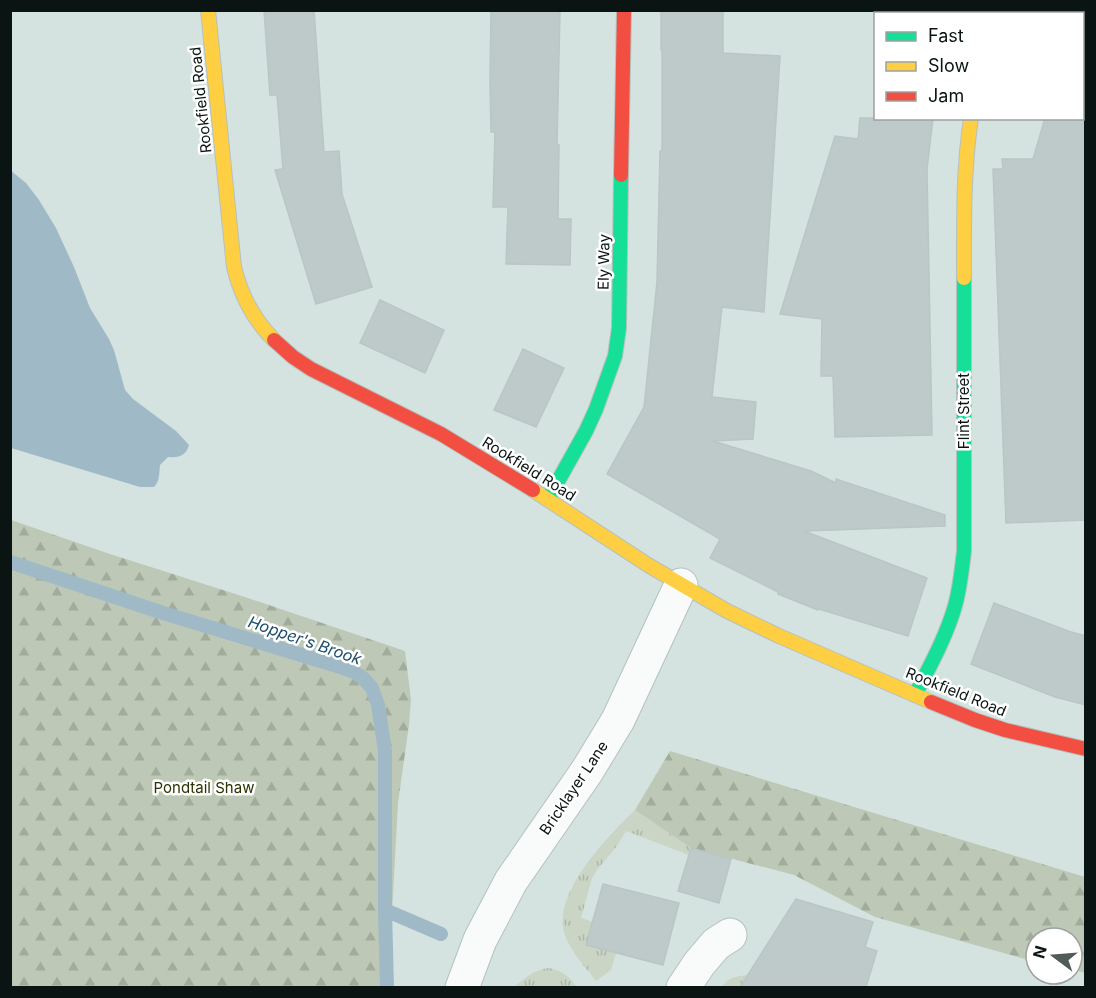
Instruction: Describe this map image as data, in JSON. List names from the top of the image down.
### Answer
{
  "streets": {
    "street": [
      "Rookfield Road",
      "Ely Way",
      "Flint Street",
      "Bricklayer Lane"
    ]
  },
  "crossings": [
    ["Rookfield Road", "Ely Way"],
    ["Rookfield Road", "Flint Street"],
    ["Rookfield Road", "Bricklayer Lane"]
  ],
  "water": ["Hopper's Brook"],
  "parks": ["Pondtail Shaw"],
  "legend": ["Fast", "Slow", "Jam"],
  "north": "left"
}
